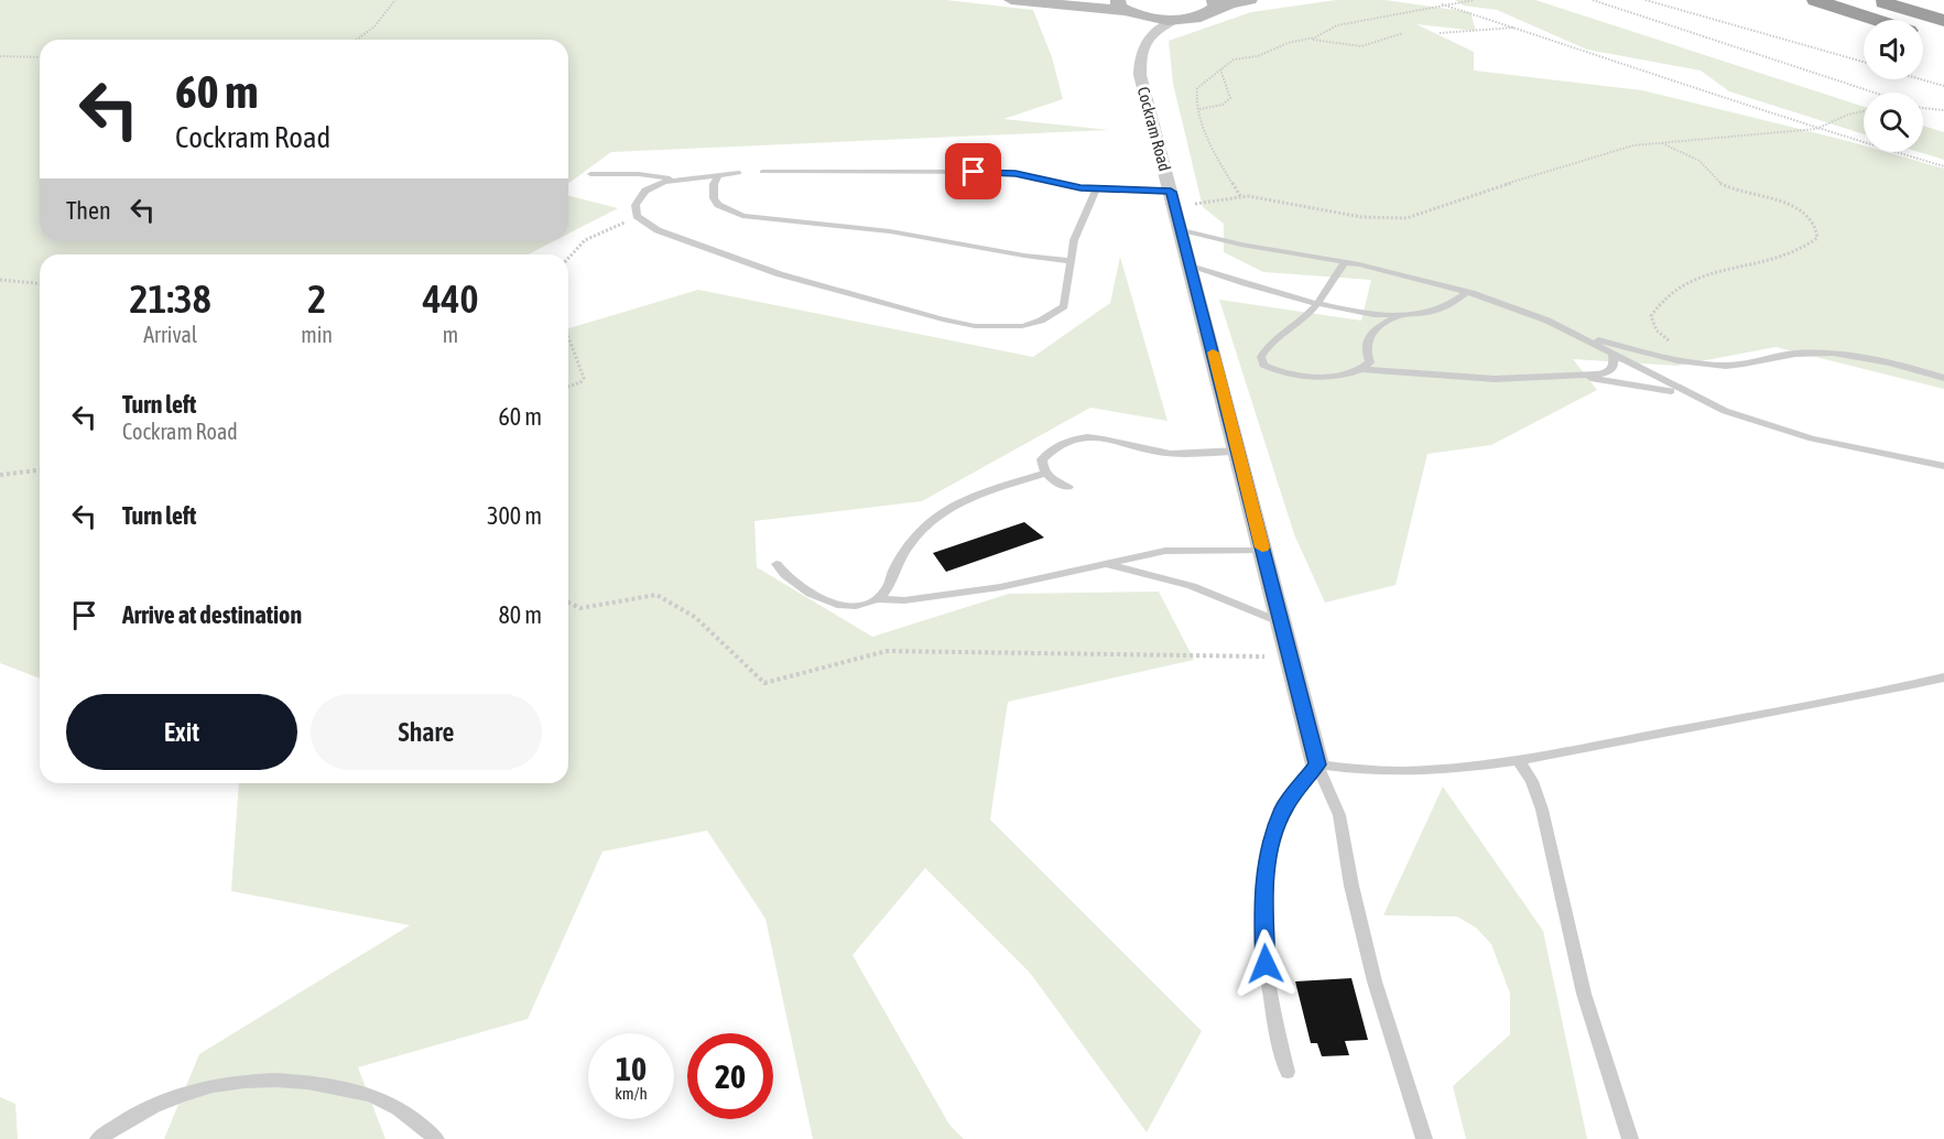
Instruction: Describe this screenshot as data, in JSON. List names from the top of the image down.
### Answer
{
  "streets": {
    "street": ["Cockram Road"]
  },
  "page": {
    "turn": ["60 m", "Cockram Road"],
    "then": "Then",
    "eta": [
      "21:38",
      "Arrival",
      "2",
      "min",
      "440",
      "m"
    ],
    "list": [
      {
        "name": "Turn left",
        "note": "Cockram Road",
        "value": "60 m"
      },
      {
        "name": "Turn left",
        "value": "300 m"
      },
      {
        "name": "Arrive at destination",
        "value": "80 m"
      }
    ],
    "buttons": ["Exit", "Share"],
    "speed": "10 km/h",
    "limit": "20"
  }
}
